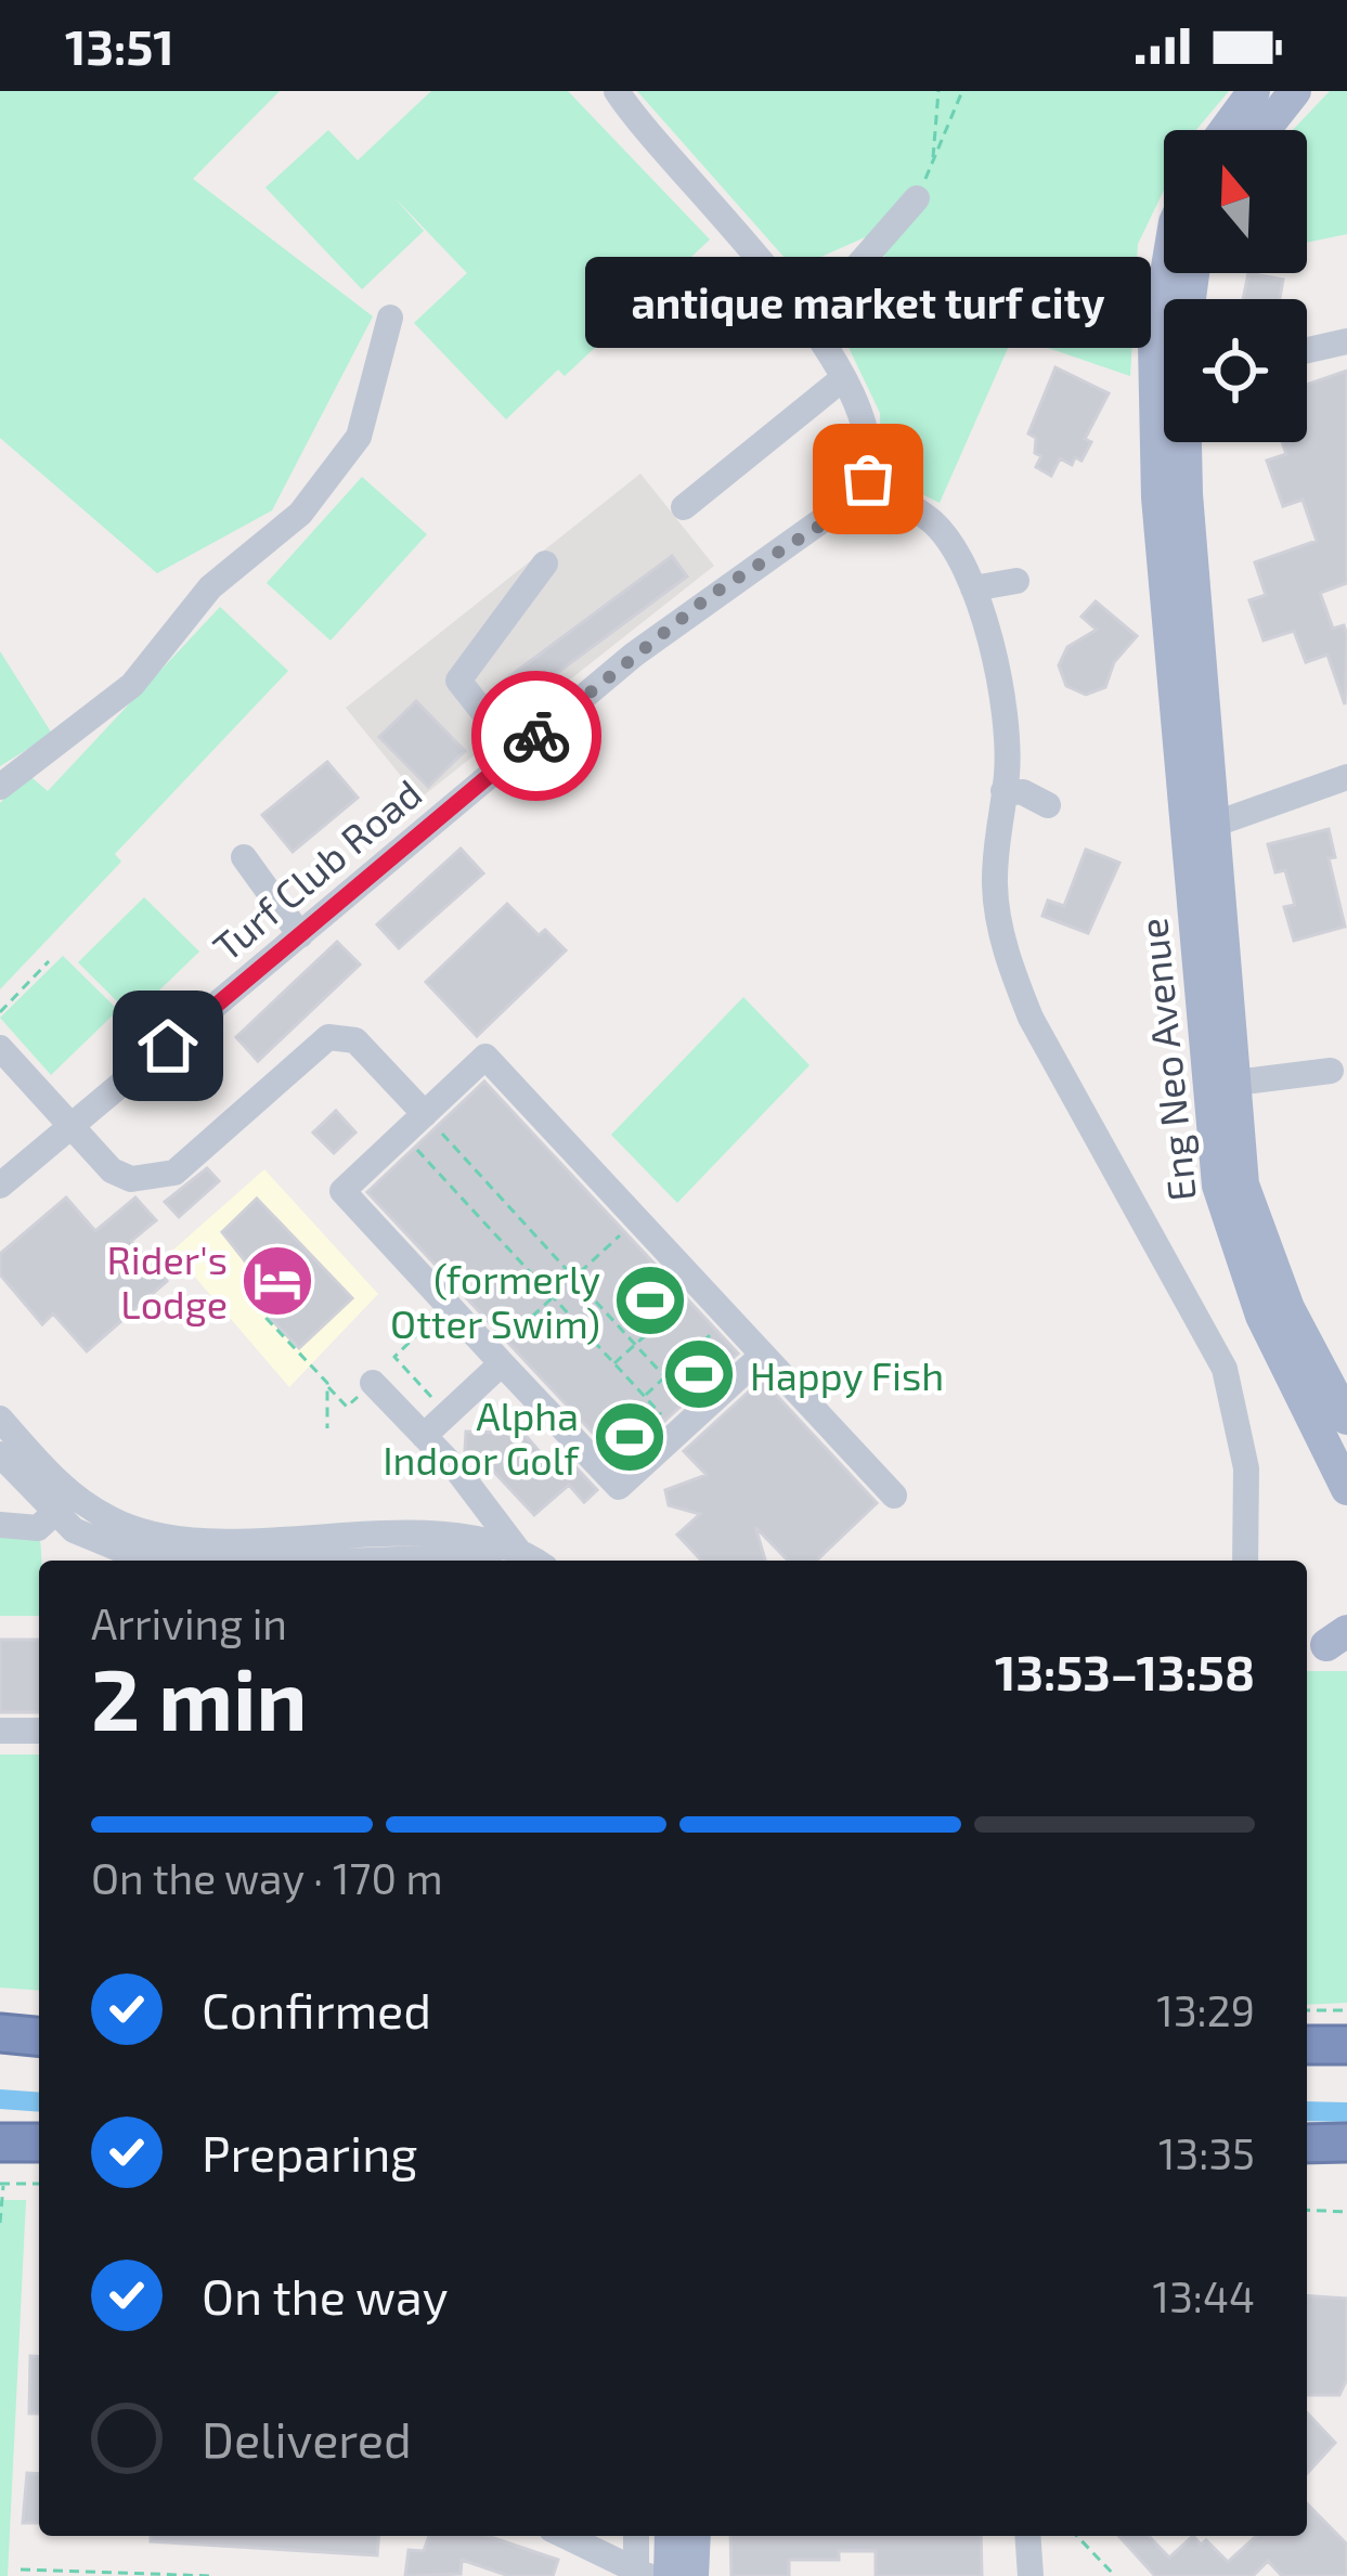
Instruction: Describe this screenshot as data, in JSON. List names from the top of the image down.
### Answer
{
  "streets": {
    "main road": ["Eng Neo Avenue"],
    "street": ["Turf Club Road"]
  },
  "places": {
    "other": ["antique market turf city"],
    "hotel": ["Rider's Lodge"],
    "sports": ["(formerly Otter Swim)", "Happy Fish", "Alpha Indoor Golf"]
  },
  "north": "top",
  "page": {
    "status": "13:51",
    "bubble": "antique market turf city",
    "heading": ["2 min", "Arriving in", "13:53–13:58"],
    "bar": "On the way · 170 m",
    "list": [
      ["Confirmed", "13:29"],
      ["Preparing", "13:35"],
      ["On the way", "13:44"],
      "Delivered"
    ]
  }
}
